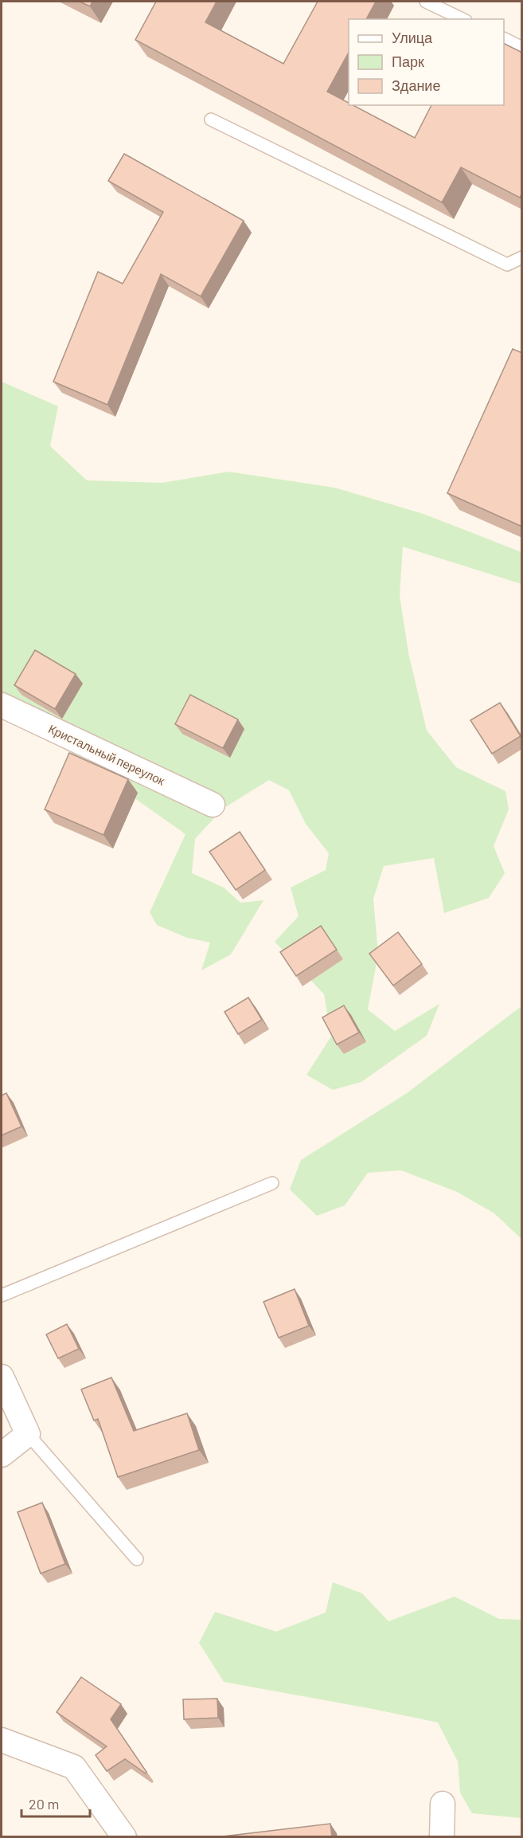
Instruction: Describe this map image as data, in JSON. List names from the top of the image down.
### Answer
{
  "streets": {
    "street": ["Кристальный переулок"]
  },
  "legend": ["Улица", "Парк", "Здание"],
  "scale_bar": "20 m"
}
